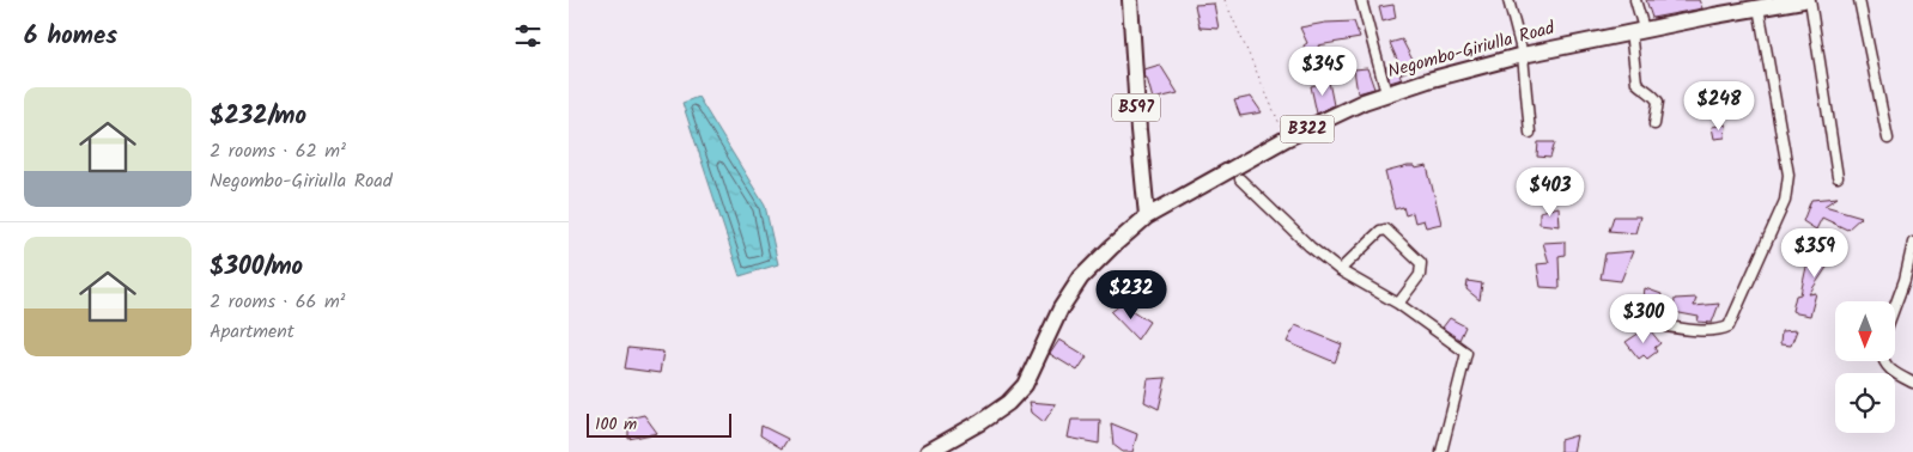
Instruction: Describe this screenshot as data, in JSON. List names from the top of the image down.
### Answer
{
  "streets": {
    "main road": ["Negombo-Giriulla Road", "B597", "B322"]
  },
  "crossings": [
    ["Negombo-Giriulla Road", "B597"]
  ],
  "scale_bar": "100 m",
  "north": "bottom",
  "page": {
    "heading": "6 homes",
    "price": [
      "$345",
      "$248",
      "$403",
      "$359",
      "$232",
      "$300"
    ],
    "list": [
      {
        "name": "$232/mo",
        "note": "2 rooms · 62 m² · Negombo-Giriulla Road"
      },
      {
        "name": "$300/mo",
        "note": "2 rooms · 66 m² · Apartment"
      }
    ],
    "scale": "100 m"
  }
}
